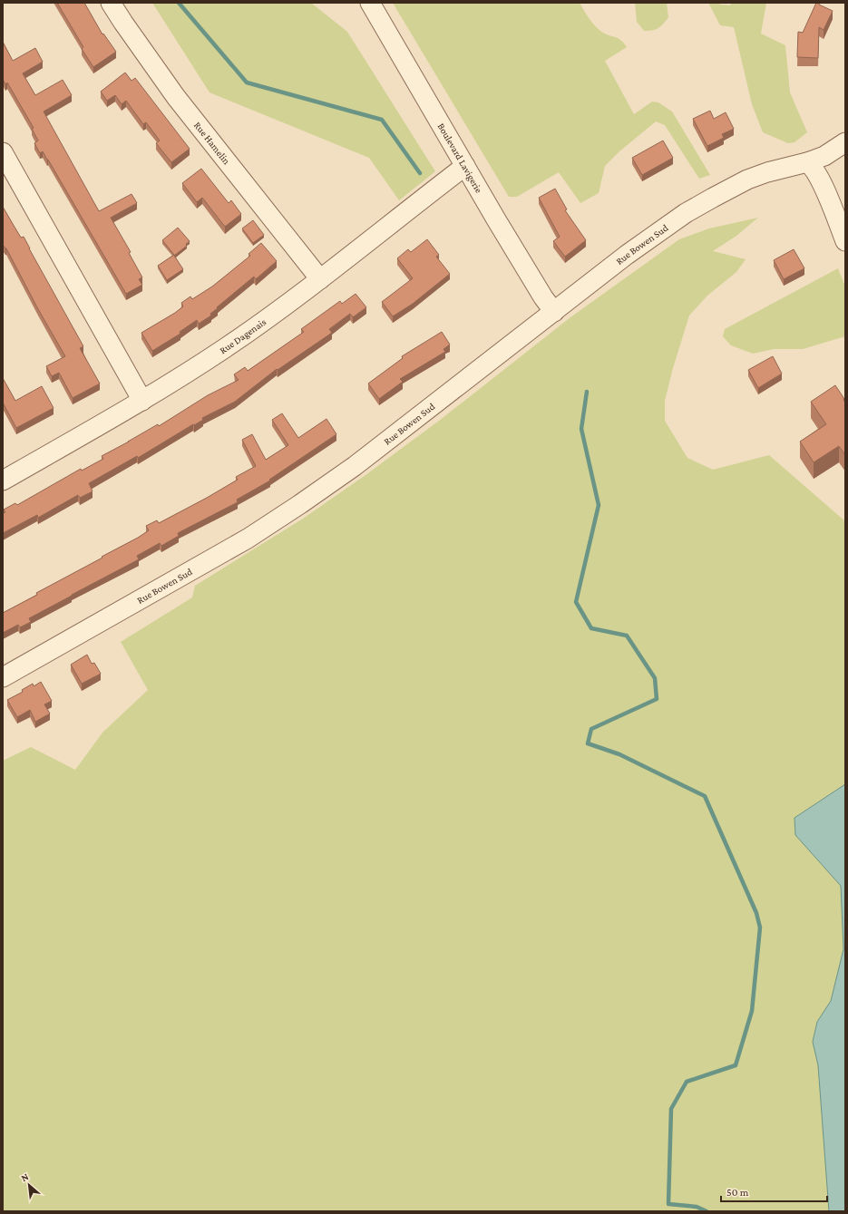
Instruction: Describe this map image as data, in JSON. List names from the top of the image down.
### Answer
{
  "streets": {
    "street": [
      "Rue Hamelin",
      "Boulevard Lavigerie",
      "Rue Bowen Sud",
      "Rue Dagenais"
    ]
  },
  "crossings": [
    ["Rue Hamelin", "Rue Dagenais"],
    ["Boulevard Lavigerie", "Rue Bowen Sud"],
    ["Boulevard Lavigerie", "Rue Dagenais"]
  ],
  "scale_bar": "50 m",
  "north": "top left"
}
